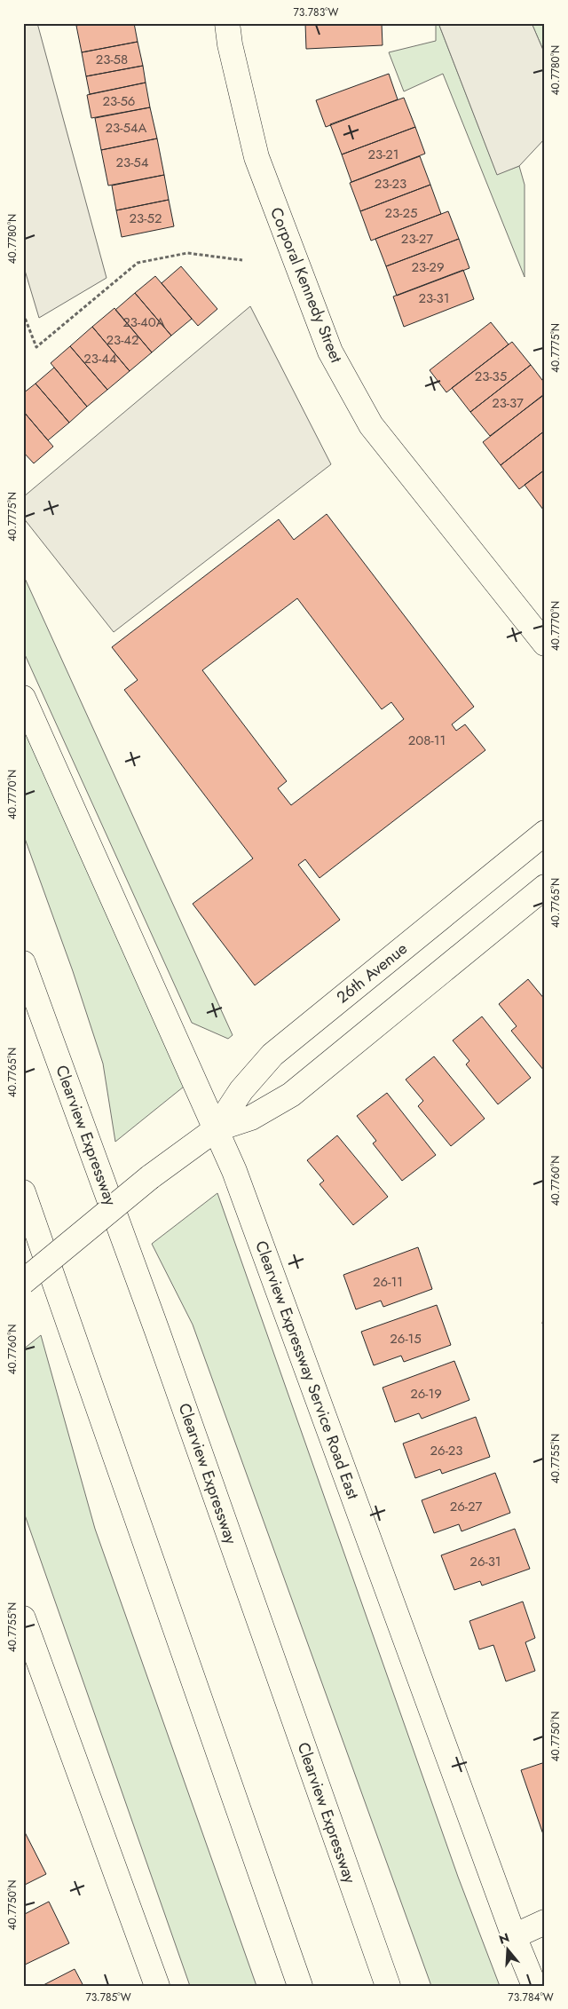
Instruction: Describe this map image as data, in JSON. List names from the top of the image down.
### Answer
{
  "streets": {
    "main road": [
      "Corporal Kennedy Street",
      "26th Avenue",
      "Clearview Expressway",
      "Clearview Expressway Service Road East"
    ]
  },
  "crossings": [
    ["26th Avenue", "Clearview Expressway Service Road East"]
  ],
  "house_numbers": [
    "23-58",
    "23-56",
    "23-54A",
    "23-21",
    "23-54",
    "23-23",
    "23-25",
    "23-52",
    "23-27",
    "23-29",
    "23-31",
    "23-40A",
    "23-42",
    "23-44",
    "23-35",
    "23-37",
    "208-11",
    "26-11",
    "26-15",
    "26-19",
    "26-23",
    "26-27",
    "26-31"
  ],
  "north": "top",
  "coordinates": [
    "73.783°W",
    "40.7780°N",
    "40.7775°N",
    "40.7770°N",
    "40.7765°N",
    "40.7760°N",
    "40.7755°N",
    "40.7750°N",
    "73.785°W",
    "73.784°W"
  ]
}
